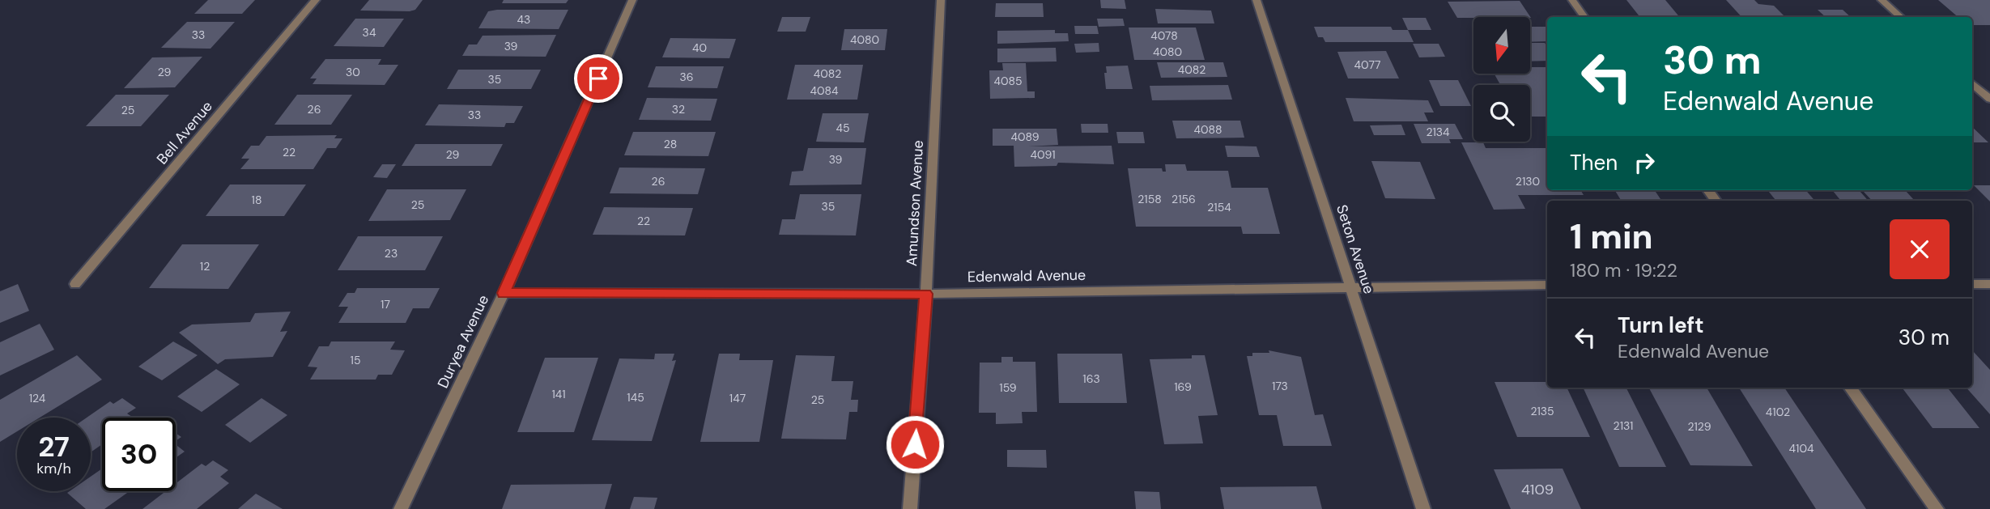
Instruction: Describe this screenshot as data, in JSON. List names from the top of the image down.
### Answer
{
  "streets": {
    "street": [
      "Bell Avenue",
      "Amundson Avenue",
      "Seton Avenue",
      "Edenwald Avenue",
      "Duryea Avenue"
    ]
  },
  "crossings": [
    ["Amundson Avenue", "Edenwald Avenue"],
    ["Seton Avenue", "Edenwald Avenue"],
    ["Edenwald Avenue", "Duryea Avenue"]
  ],
  "house_numbers": [
    "43",
    "34",
    "33",
    "4078",
    "4080",
    "39",
    "40",
    "4080",
    "4077",
    "4082",
    "29",
    "30",
    "4082",
    "36",
    "35",
    "4085",
    "4084",
    "26",
    "32",
    "25",
    "33",
    "45",
    "4088",
    "2134",
    "4089",
    "28",
    "22",
    "29",
    "4091",
    "39",
    "26",
    "2130",
    "2158",
    "2156",
    "18",
    "25",
    "35",
    "2154",
    "22",
    "23",
    "12",
    "17",
    "15",
    "163",
    "173",
    "169",
    "159",
    "141",
    "145",
    "124",
    "147",
    "25",
    "2135",
    "4102",
    "2131",
    "2129",
    "4104",
    "4109"
  ],
  "north": "bottom",
  "page": {
    "turn": ["30 m", "Edenwald Avenue"],
    "then": "Then",
    "heading": ["1 min", "180 m · 19:22"],
    "list": [
      {
        "name": "Turn left",
        "note": "Edenwald Avenue",
        "value": "30 m"
      }
    ],
    "speed": "27 km/h",
    "limit": "30"
  }
}
